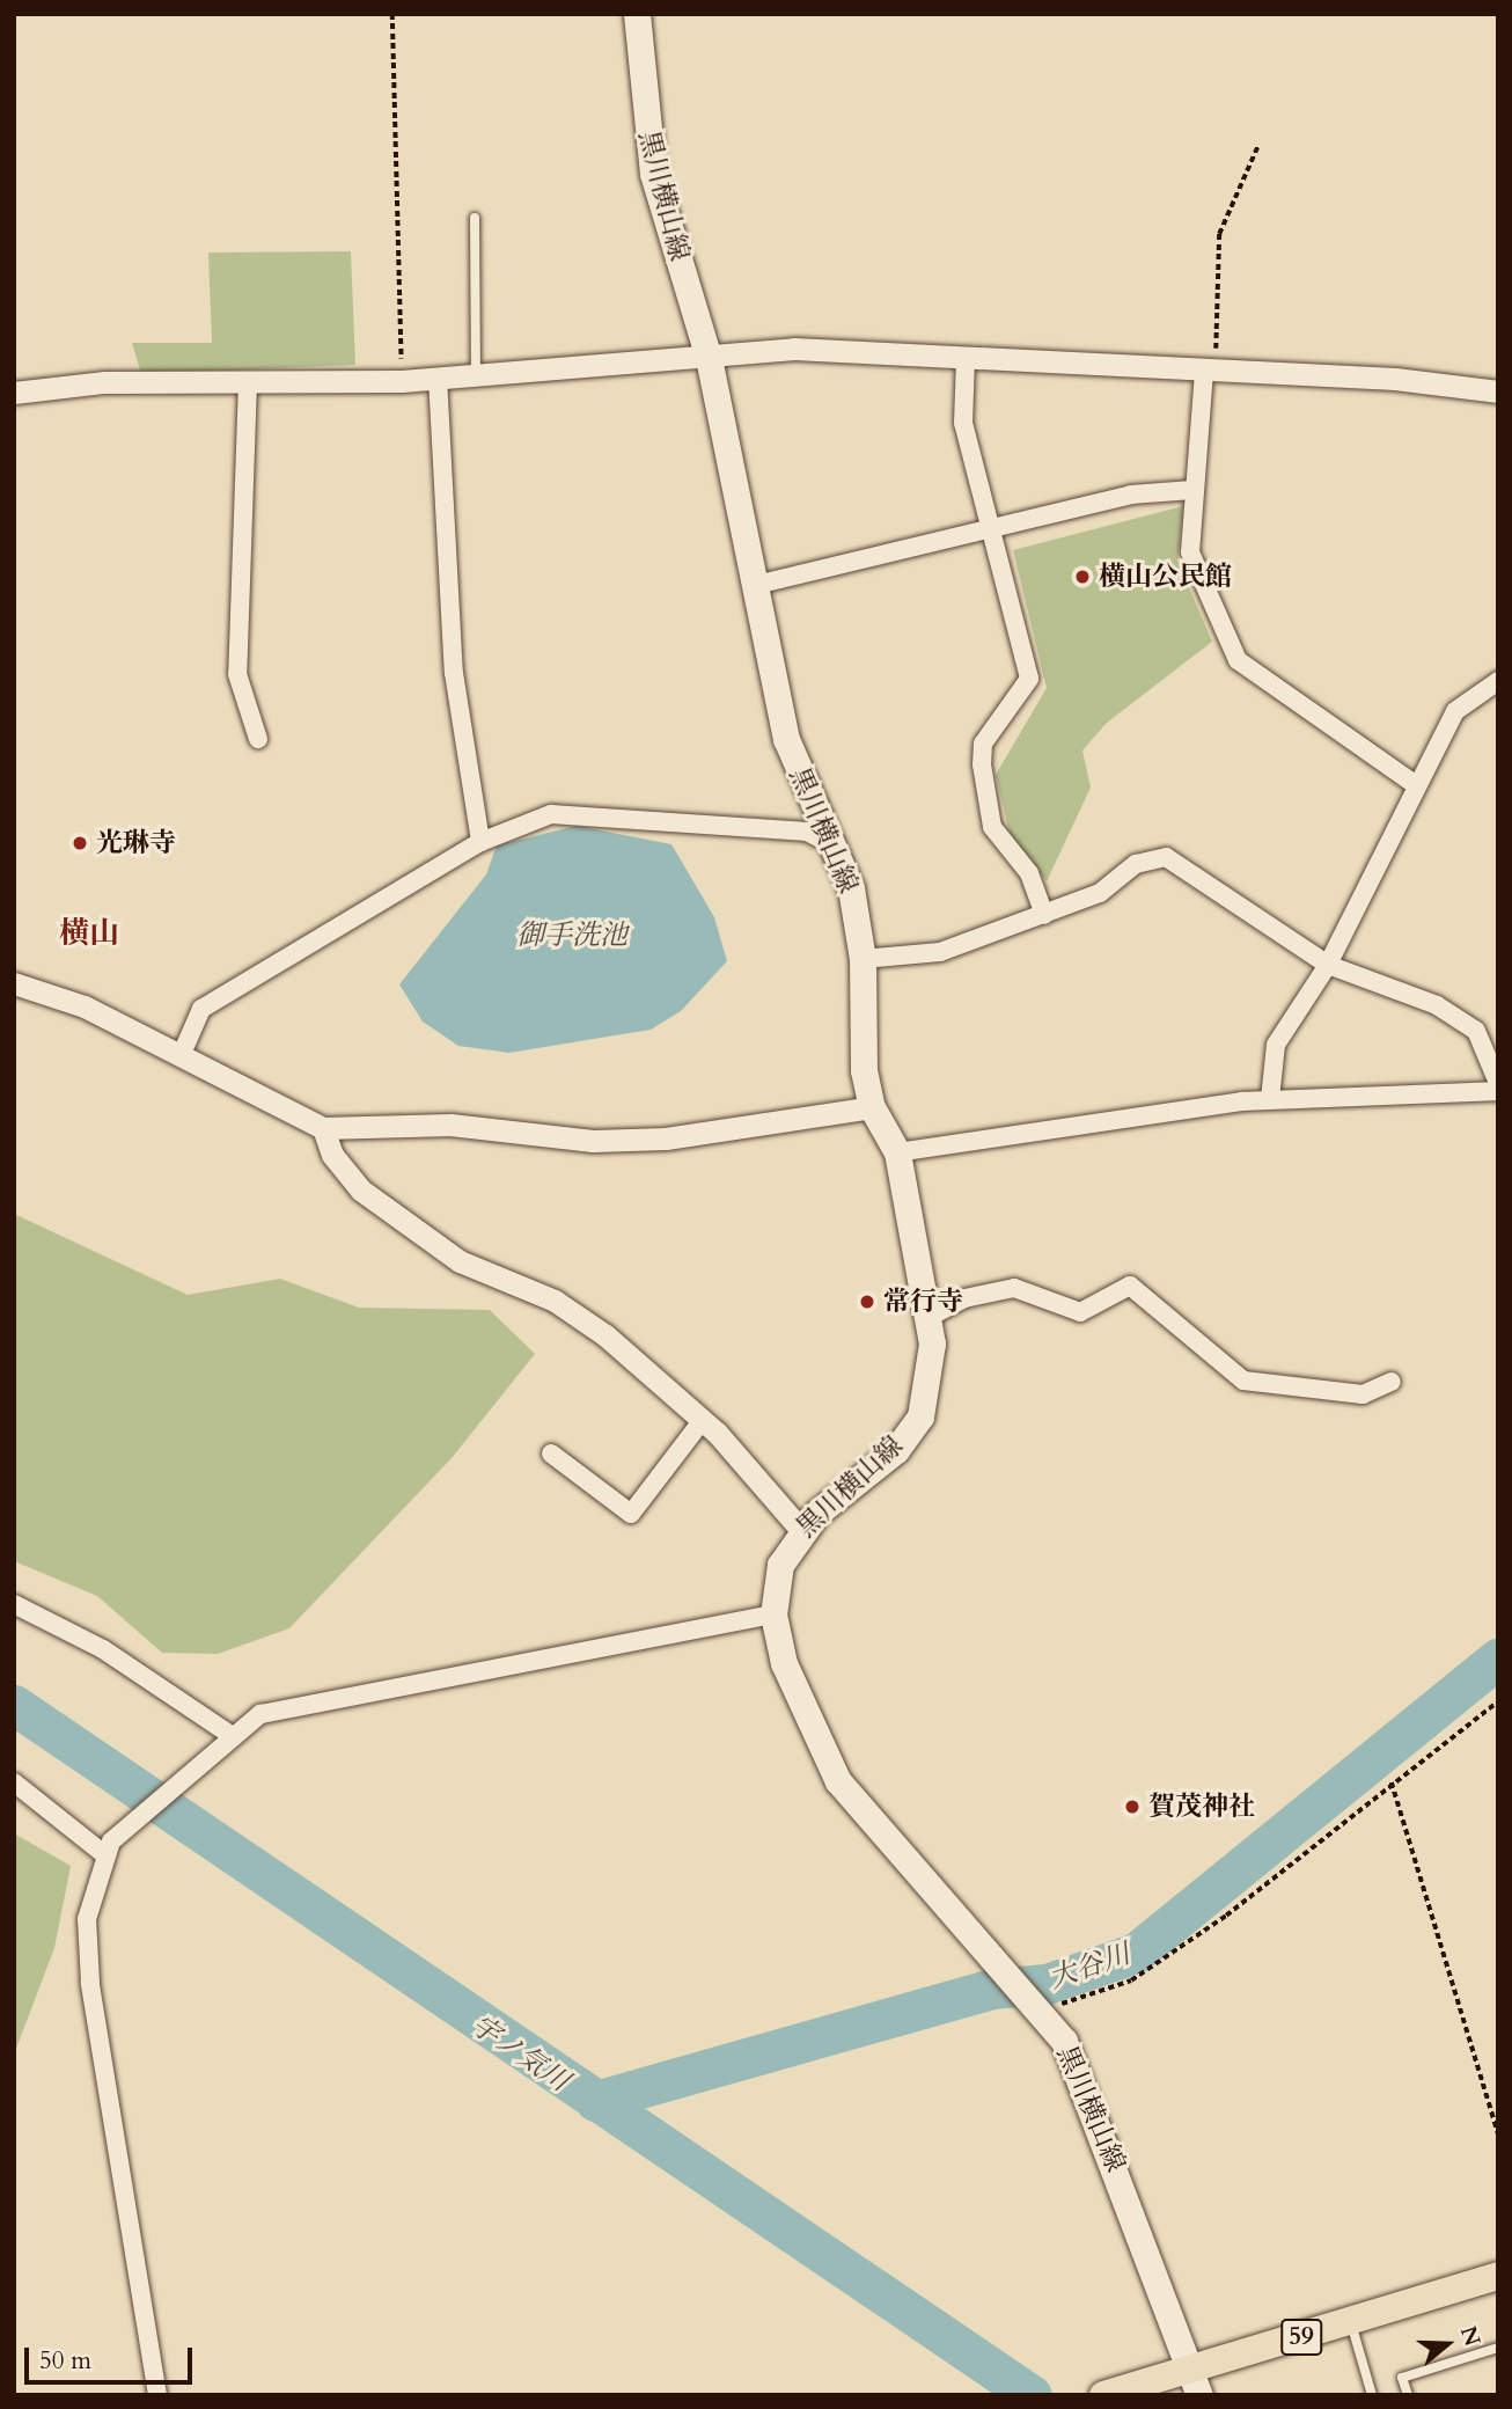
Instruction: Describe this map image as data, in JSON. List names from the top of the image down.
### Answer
{
  "streets": {
    "main road": ["黒川横山線", "59"]
  },
  "crossings": [
    ["黒川横山線", "59"]
  ],
  "districts": ["横山"],
  "water": ["御手洗池", "大谷川", "宇ノ気川"],
  "places": [
    "横山公民館",
    "光琳寺",
    "常行寺",
    "賀茂神社"
  ],
  "scale_bar": "50 m",
  "north": "right"
}
